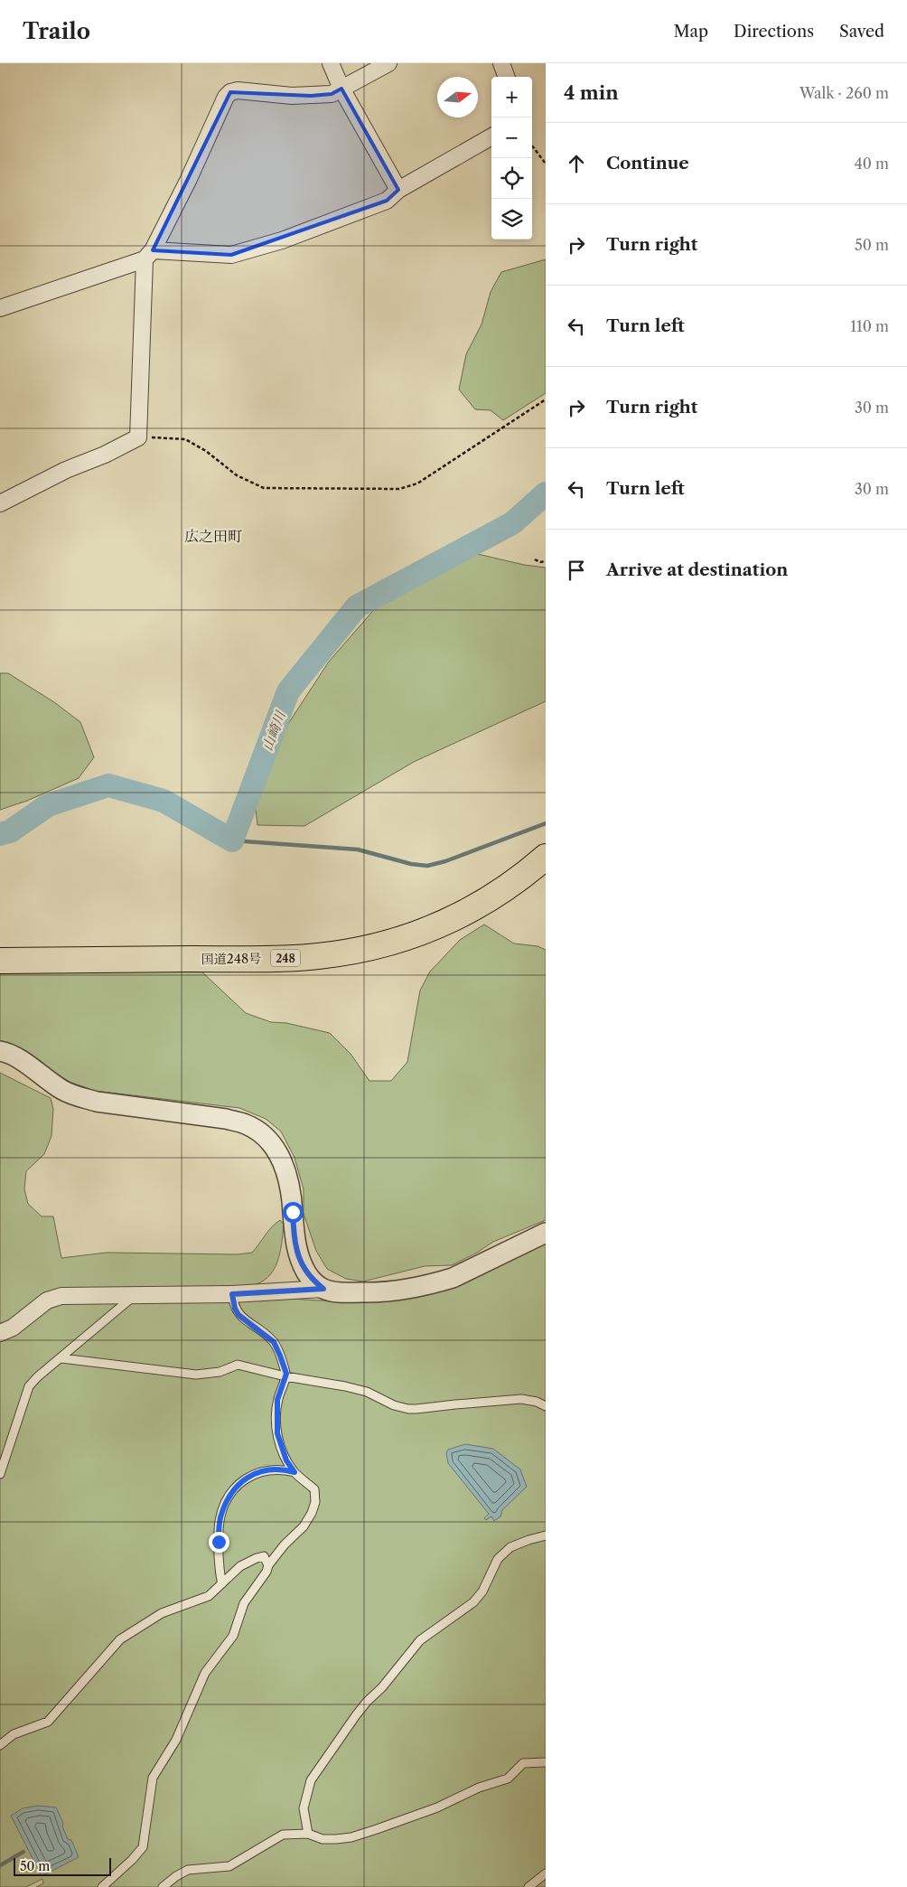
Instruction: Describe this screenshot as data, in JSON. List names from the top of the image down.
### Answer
{
  "streets": {
    "highway": ["248", "国道248号"]
  },
  "districts": ["広之田町"],
  "water": ["山崎川"],
  "scale_bar": "50 m",
  "north": "right",
  "page": {
    "header": "Trailo",
    "nav": ["Map", "Directions", "Saved"],
    "heading": ["4 min", "Walk · 260 m"],
    "map_buttons": ["+", "−"],
    "list": [
      ["Continue", "40 m"],
      ["Turn right", "50 m"],
      ["Turn left", "110 m"],
      ["Turn right", "30 m"],
      ["Turn left", "30 m"],
      "Arrive at destination"
    ],
    "scale": "50 m"
  }
}
